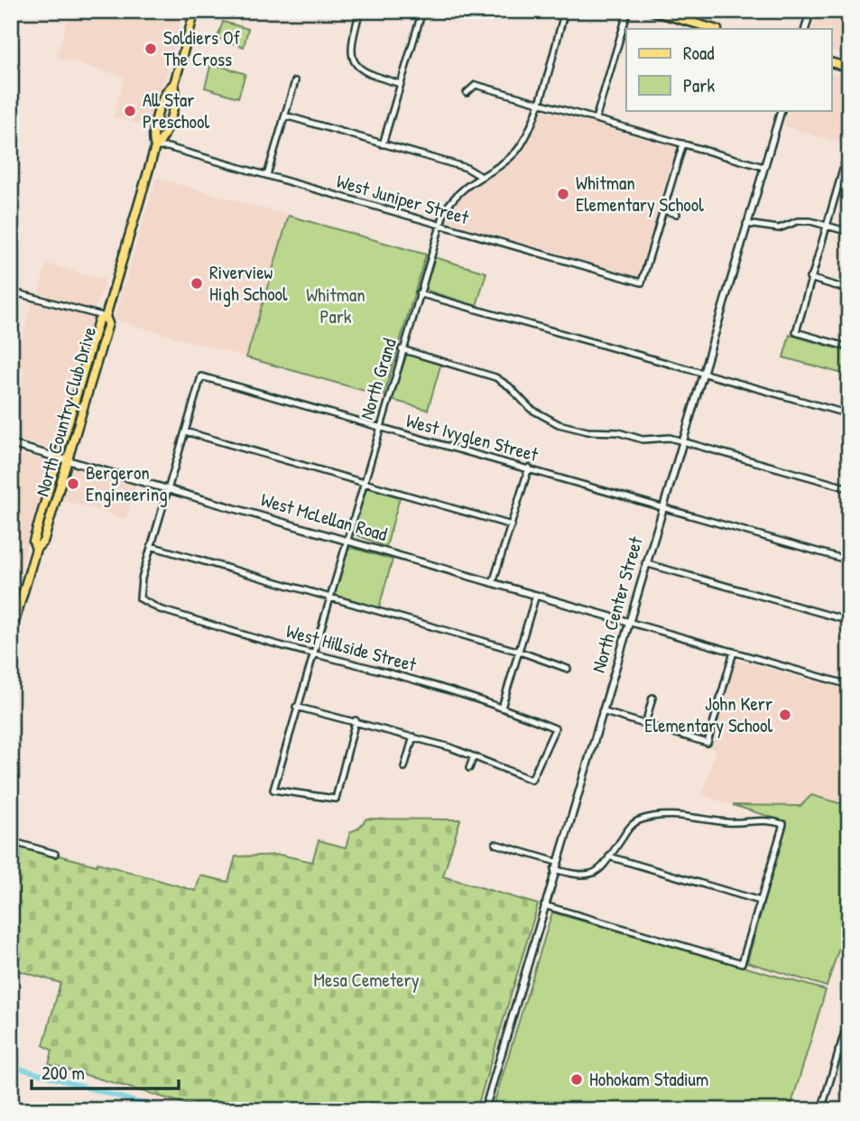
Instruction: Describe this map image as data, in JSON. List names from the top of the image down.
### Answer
{
  "streets": {
    "main road": ["North Country Club Drive"],
    "street": [
      "West Juniper Street",
      "North Grand",
      "West Ivyglen Street",
      "West McLellan Road",
      "North Center Street",
      "West Hillside Street"
    ]
  },
  "crossings": [
    ["West Juniper Street", "North Grand"],
    ["West Juniper Street", "North Country Club Drive"],
    ["North Grand", "West Ivyglen Street"],
    ["North Grand", "West McLellan Road"],
    ["North Grand", "West Hillside Street"],
    ["North Country Club Drive", "West McLellan Road"],
    ["West Ivyglen Street", "North Center Street"],
    ["West McLellan Road", "North Center Street"]
  ],
  "parks": ["Whitman Park", "Mesa Cemetery"],
  "places": [
    "Soldiers Of The Cross",
    "All Star Preschool",
    "Whitman Elementary School",
    "Riverview High School",
    "Bergeron Engineering",
    "John Kerr Elementary School",
    "Hohokam Stadium"
  ],
  "legend": ["Road", "Park"],
  "scale_bar": "200 m"
}
